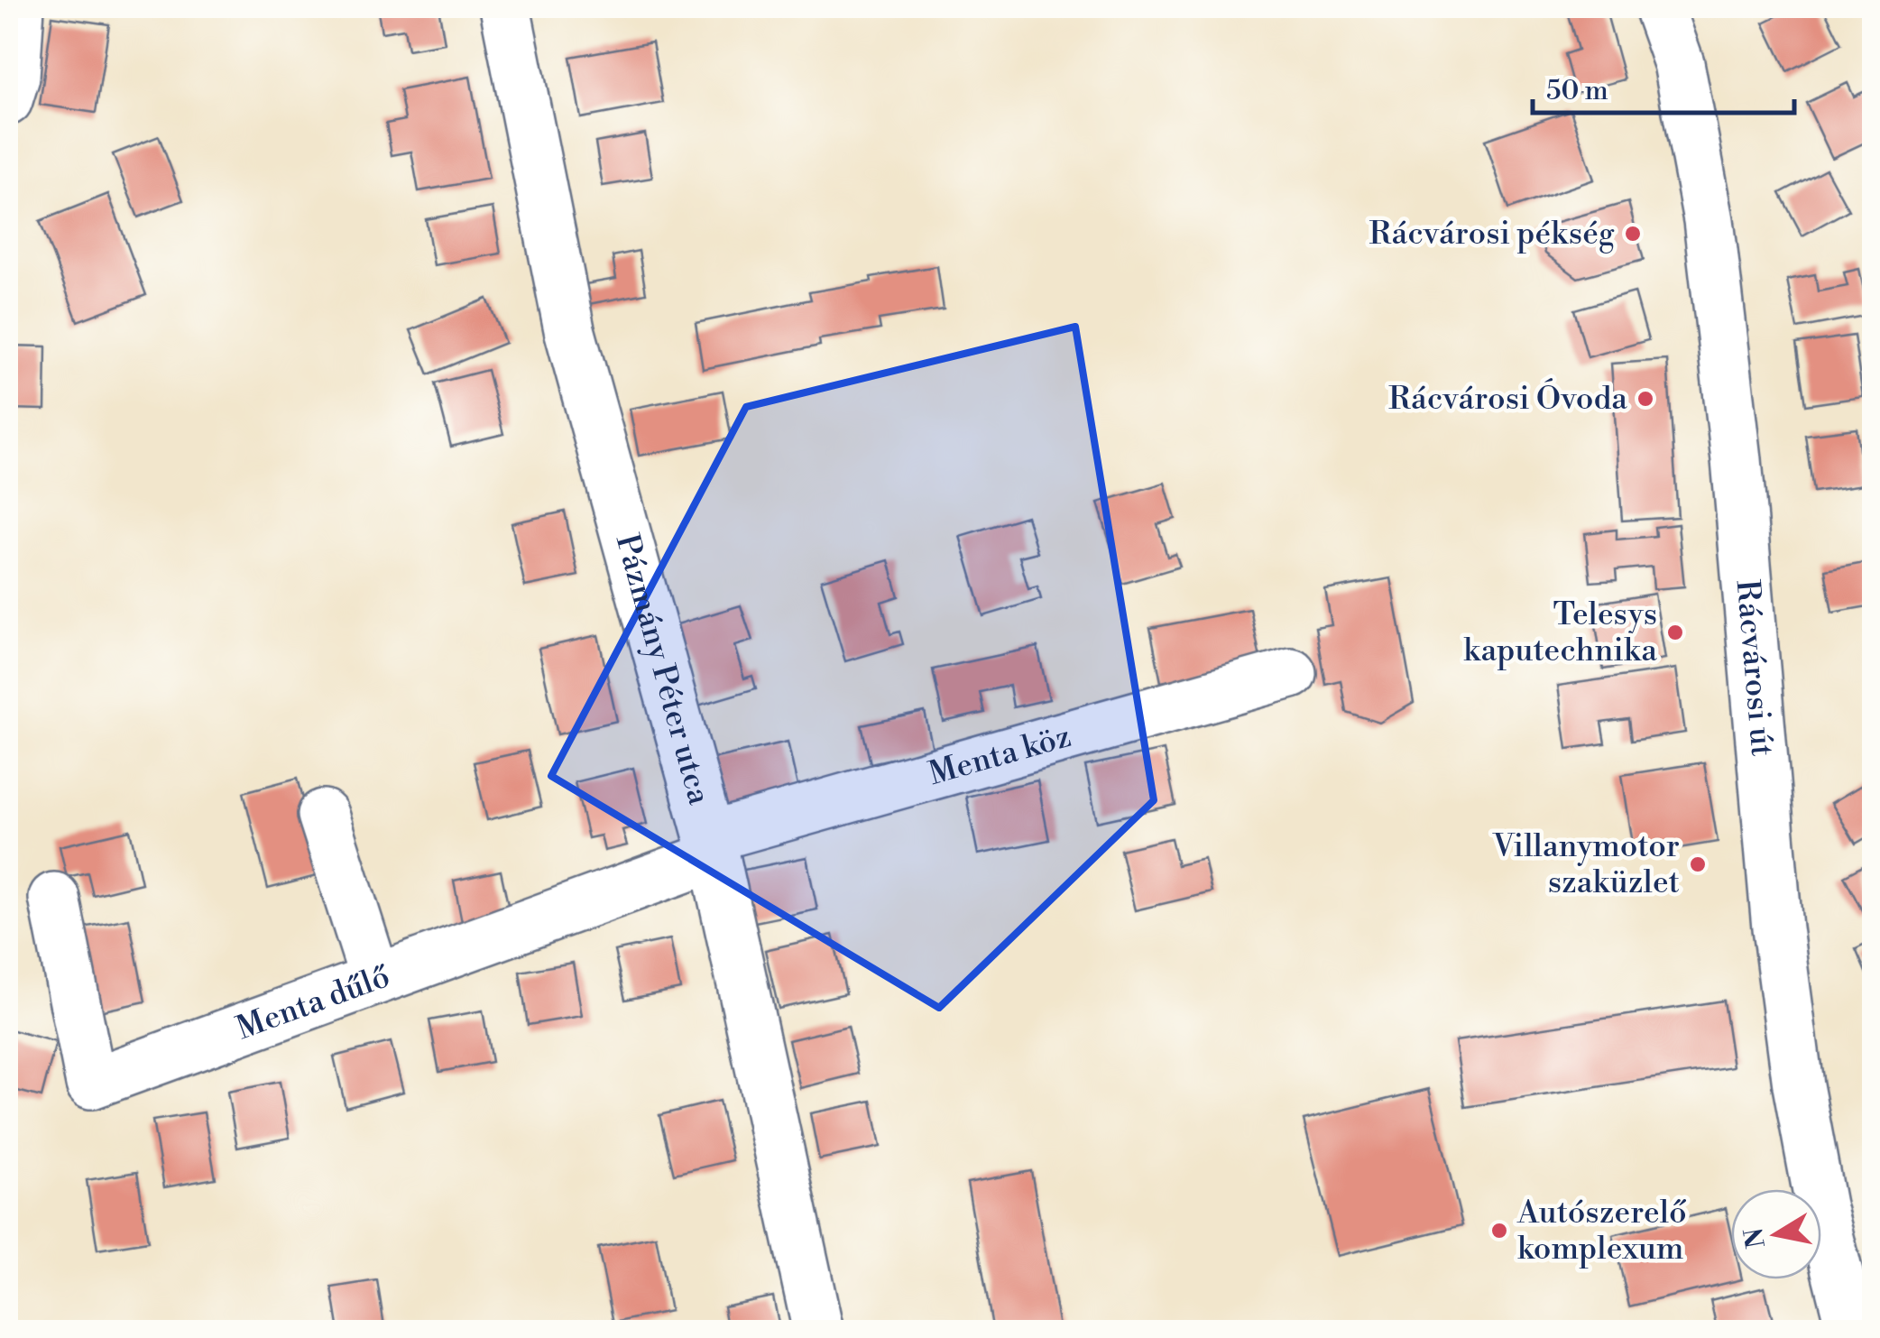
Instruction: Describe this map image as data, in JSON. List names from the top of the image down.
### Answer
{
  "streets": {
    "street": [
      "Pázmány Péter utca",
      "Rácvárosi út",
      "Menta köz",
      "Menta dűlő"
    ]
  },
  "crossings": [
    ["Pázmány Péter utca", "Menta köz"],
    ["Pázmány Péter utca", "Menta dűlő"],
    ["Menta köz", "Menta dűlő"]
  ],
  "places": [
    "Rácvárosi pékség",
    "Rácvárosi Óvoda",
    "Telesys kaputechnika",
    "Villanymotor szaküzlet",
    "Autószerelő komplexum"
  ],
  "scale_bar": "50 m",
  "north": "left"
}
